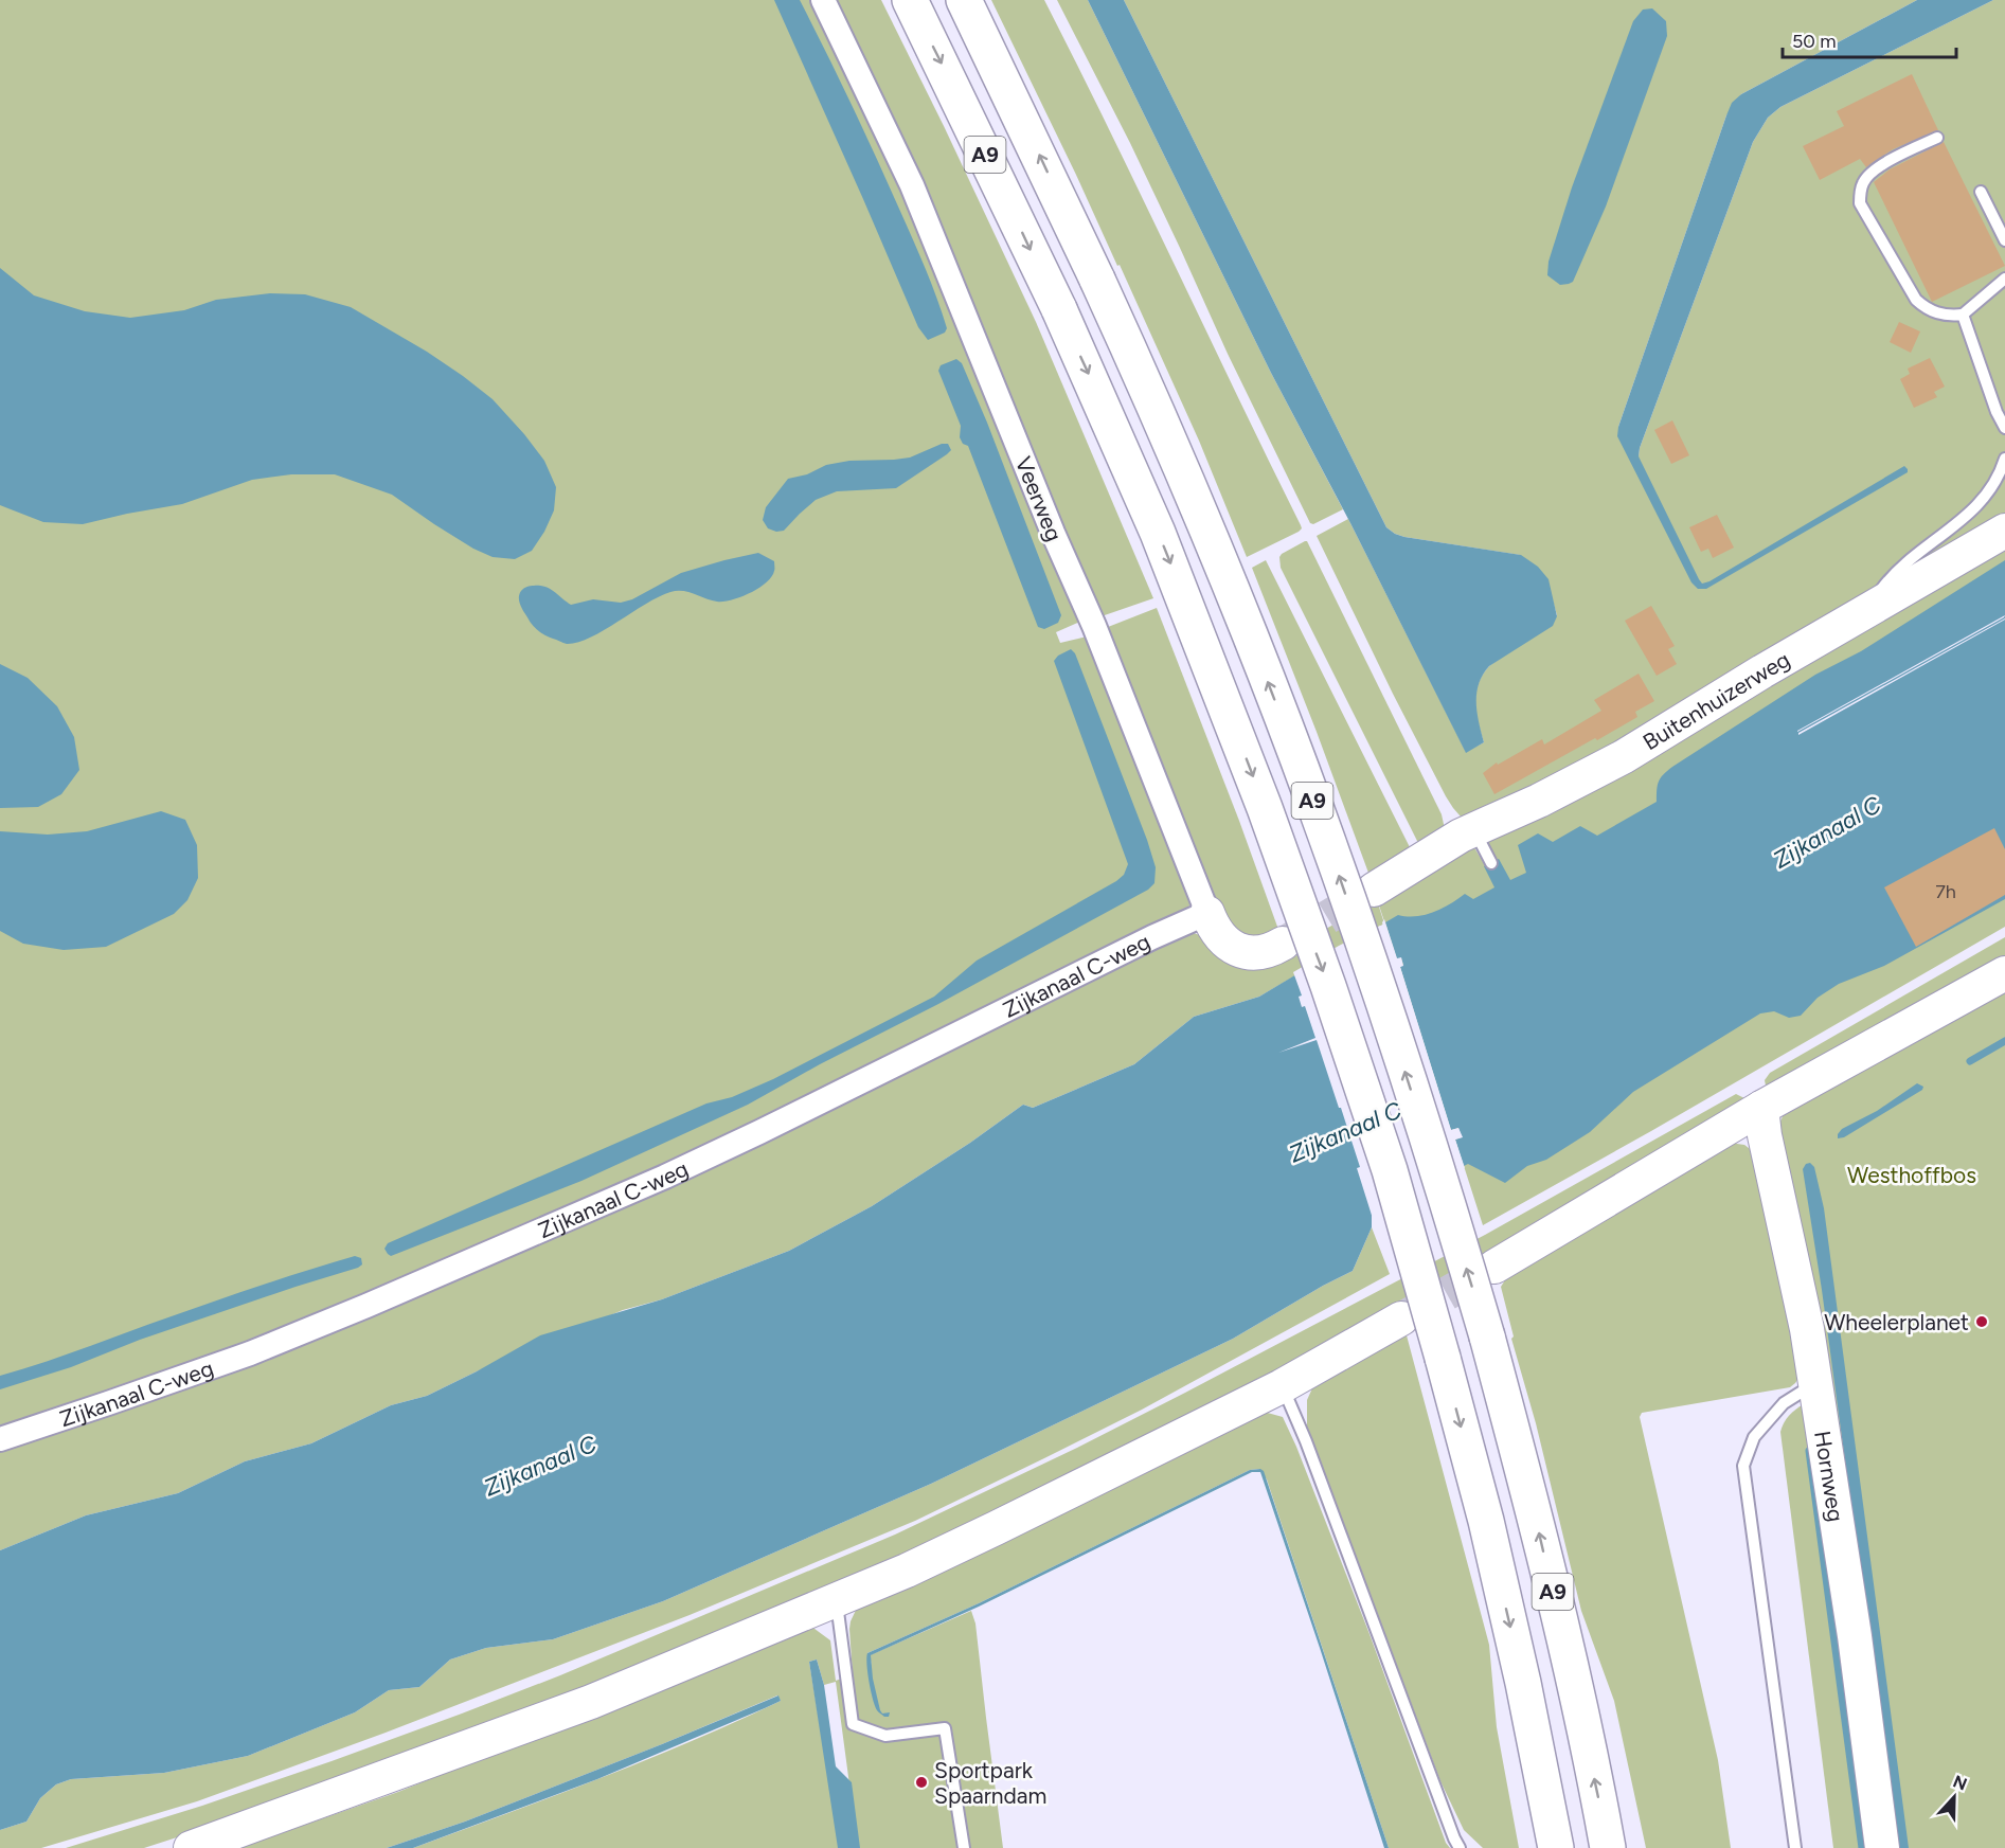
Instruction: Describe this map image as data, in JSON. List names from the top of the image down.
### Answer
{
  "streets": {
    "highway": ["A9"],
    "street": [
      "Veerweg",
      "Buitenhuizerweg",
      "Zijkanaal C-weg",
      "Hornweg"
    ]
  },
  "crossings": [
    ["Veerweg", "Zijkanaal C-weg"]
  ],
  "water": ["Zijkanaal C"],
  "parks": ["Westhoffbos"],
  "places": ["Wheelerplanet", "Sportpark Spaarndam"],
  "house_numbers": ["7h"],
  "scale_bar": "50 m",
  "north": "top"
}
